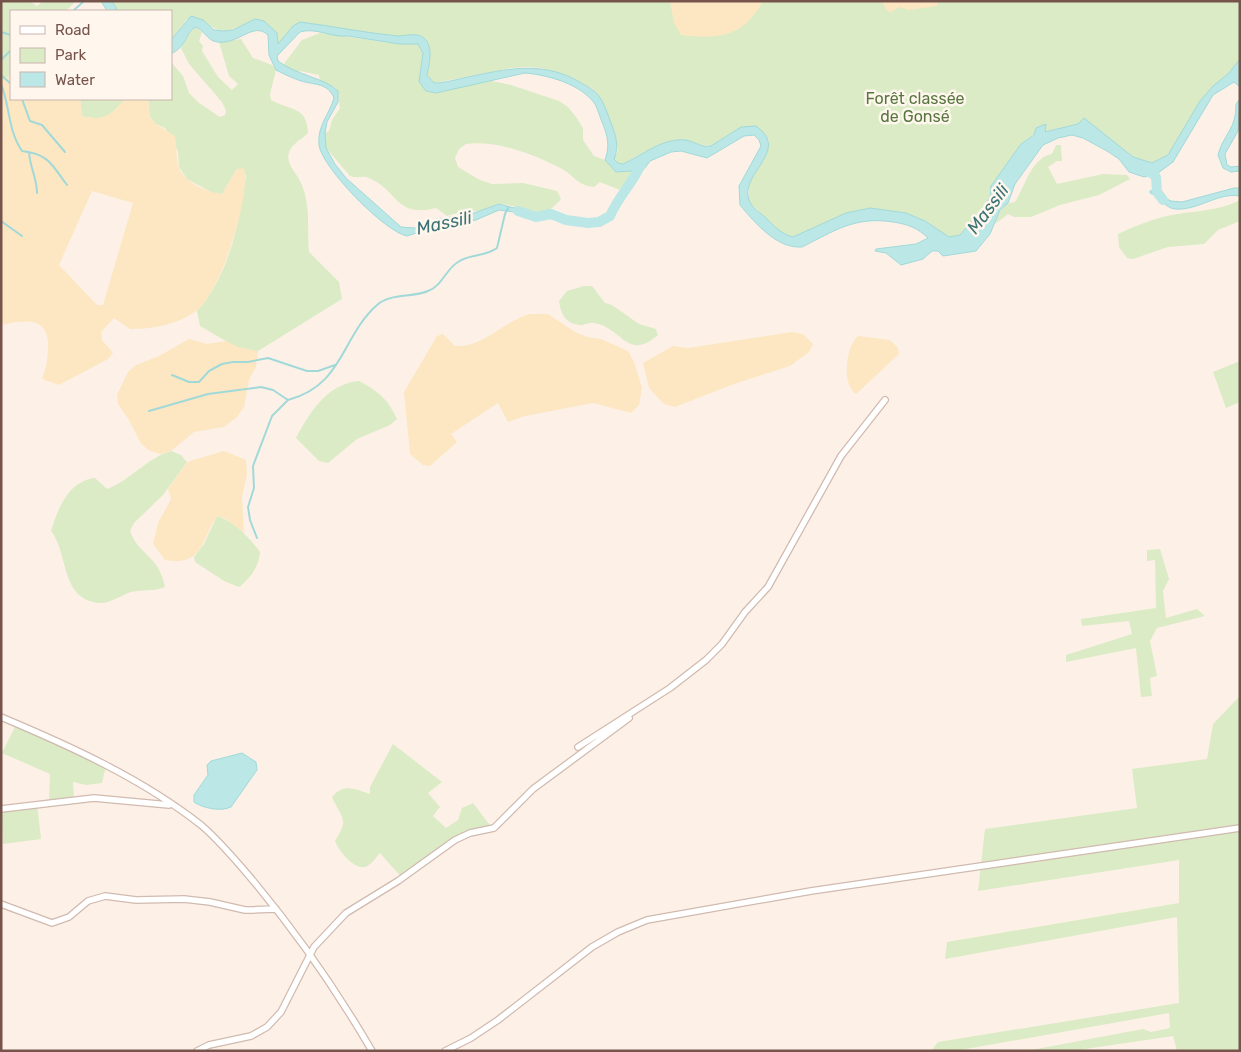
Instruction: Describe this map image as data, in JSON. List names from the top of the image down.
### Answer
{
  "water": ["Massili"],
  "parks": ["Forêt classée de Gonsé"],
  "legend": ["Road", "Park", "Water"]
}
